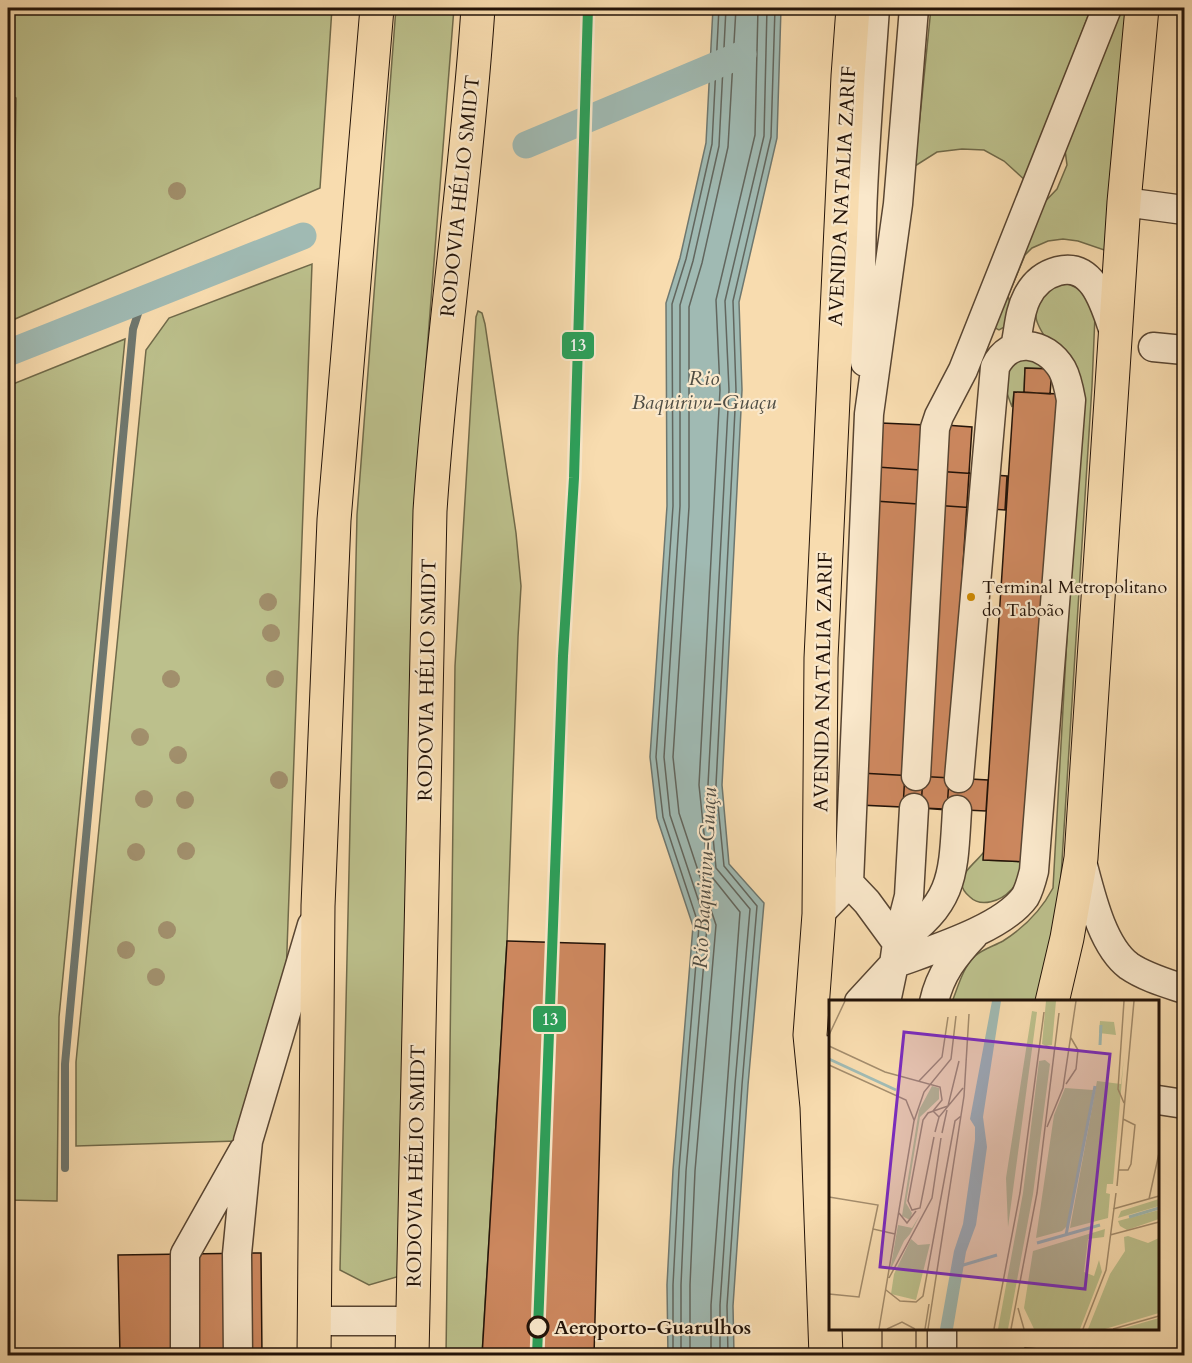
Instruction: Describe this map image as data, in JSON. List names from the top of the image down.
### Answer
{
  "streets": {
    "main road": ["RODOVIA HÉLIO SMIDT", "AVENIDA NATALIA ZARIF"]
  },
  "water": ["Rio Baquirivu-Guaçu"],
  "places": ["Terminal Metropolitano do Taboão", "Aeroporto-Guarulhos"],
  "lines": ["transit line 13"]
}
